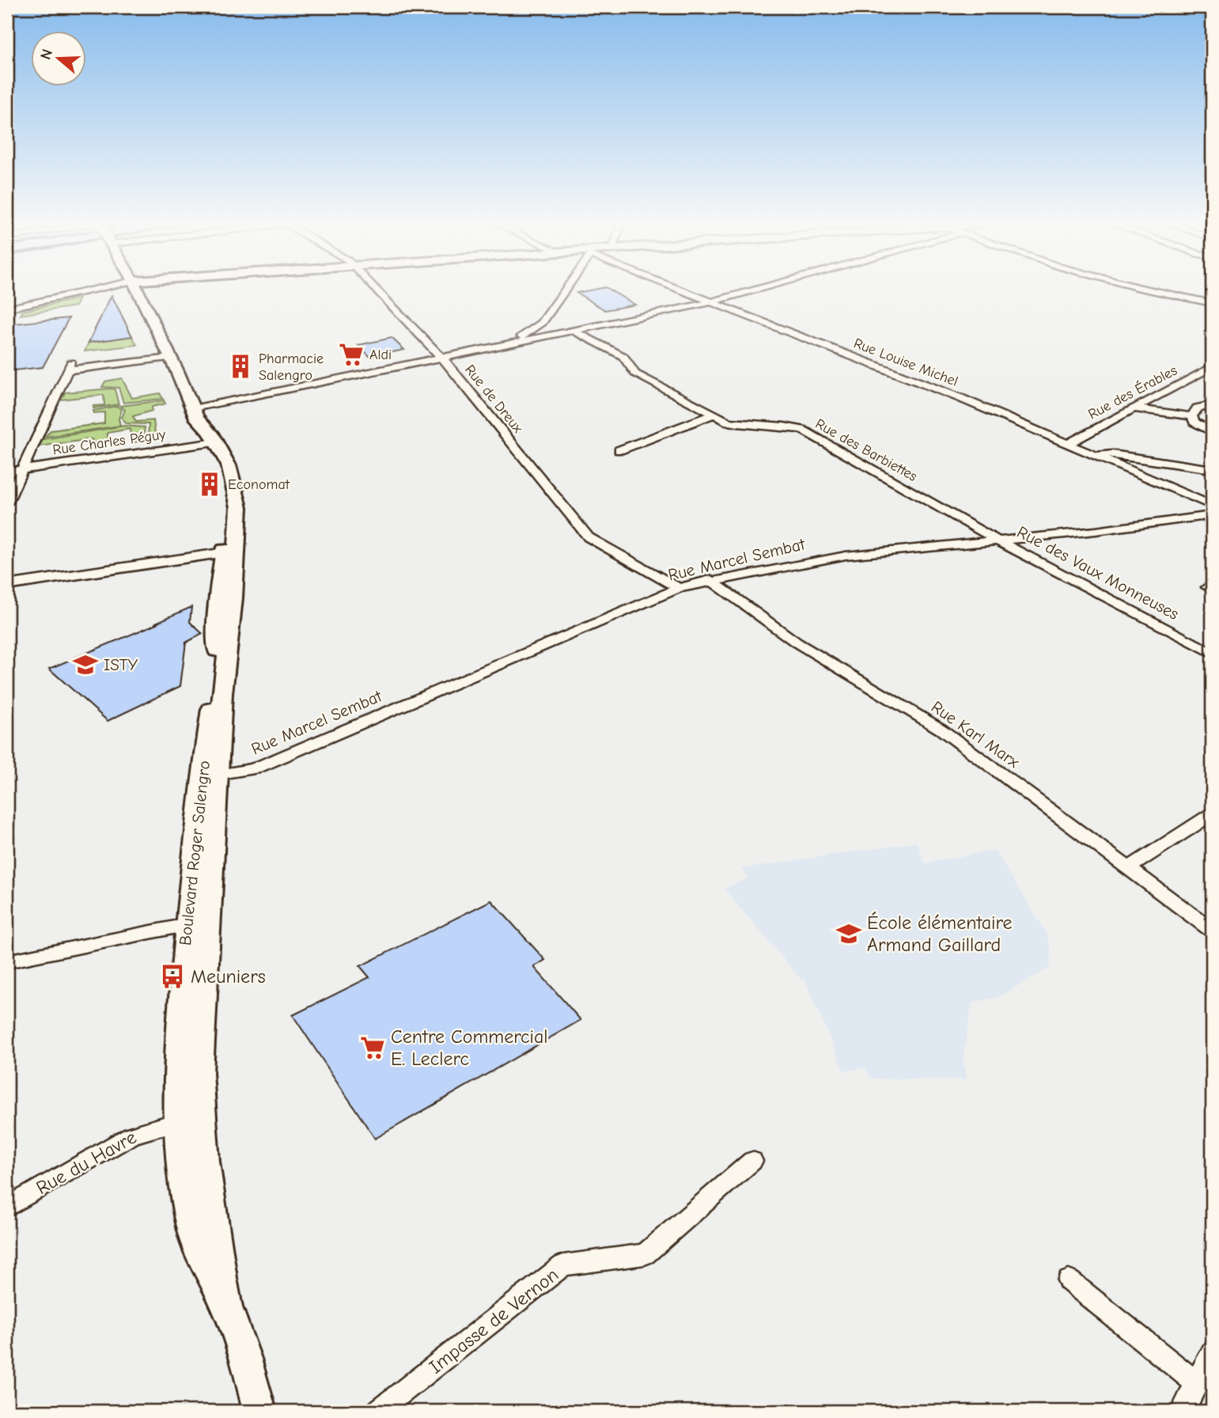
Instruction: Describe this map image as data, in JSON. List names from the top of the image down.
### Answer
{
  "streets": {
    "main road": ["Boulevard Roger Salengro"],
    "street": [
      "Rue Louise Michel",
      "Rue des Érables",
      "Rue de Dreux",
      "Rue Charles Péguy",
      "Rue des Barbiettes",
      "Rue Marcel Sembat",
      "Rue des Vaux Monneuses",
      "Rue Karl Marx",
      "Rue du Havre",
      "Impasse de Vernon"
    ]
  },
  "crossings": [
    ["Rue Louise Michel", "Rue des Érables"],
    ["Rue de Dreux", "Rue Marcel Sembat"],
    ["Rue Charles Péguy", "Boulevard Roger Salengro"],
    ["Rue des Barbiettes", "Rue Marcel Sembat"],
    ["Rue des Barbiettes", "Rue des Vaux Monneuses"],
    ["Rue Marcel Sembat", "Rue des Vaux Monneuses"],
    ["Rue Marcel Sembat", "Rue Karl Marx"],
    ["Rue Marcel Sembat", "Boulevard Roger Salengro"],
    ["Boulevard Roger Salengro", "Rue du Havre"]
  ],
  "places": {
    "supermarket": ["Aldi", "Centre Commercial E. Leclerc"],
    "building": ["Pharmacie Salengro", "Economat"],
    "school or university": ["ISTY", "École élémentaire Armand Gaillard"],
    "bus stop": ["Meuniers"]
  },
  "north": "left"
}
